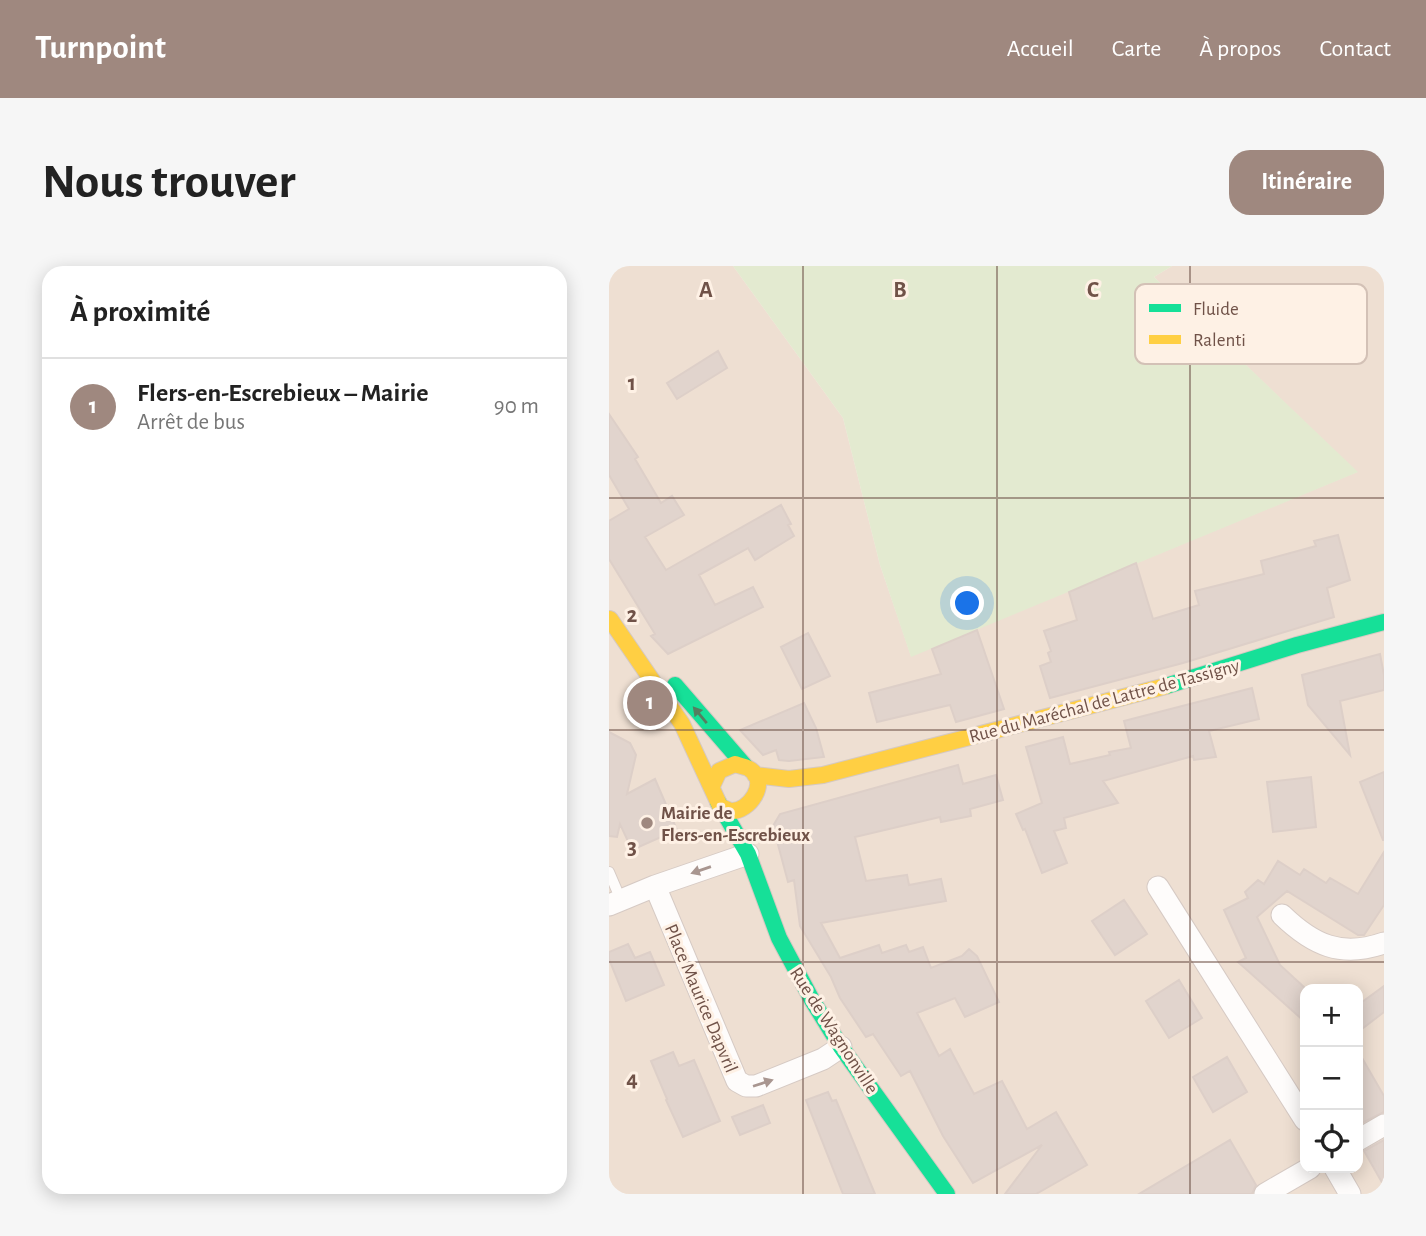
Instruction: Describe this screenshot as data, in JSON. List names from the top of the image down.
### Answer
{
  "streets": {
    "street": ["Rue du Maréchal de Lattre de Tassigny", "Place Maurice Dapvril", "Rue de Wagnonville"]
  },
  "crossings": [
    ["Rue du Maréchal de Lattre de Tassigny", "Rue de Wagnonville"],
    ["Place Maurice Dapvril", "Rue de Wagnonville"]
  ],
  "places": ["Mairie de Flers-en-Escrebieux"],
  "legend": ["Fluide", "Ralenti"],
  "page": {
    "header": "Turnpoint",
    "nav": [
      "Accueil",
      "Carte",
      "À propos",
      "Contact"
    ],
    "buttons": "Itinéraire",
    "title": "Nous trouver",
    "heading": "À proximité",
    "list": [
      {
        "mark": "1",
        "name": "Flers-en-Escrebieux – Mairie",
        "note": "Arrêt de bus",
        "value": "90 m"
      }
    ],
    "pins": "1",
    "map_buttons": ["+", "−"]
  },
  "grid": {
    "columns": ["A", "B", "C"],
    "rows": [
      "1",
      "2",
      "3",
      "4"
    ]
  }
}
